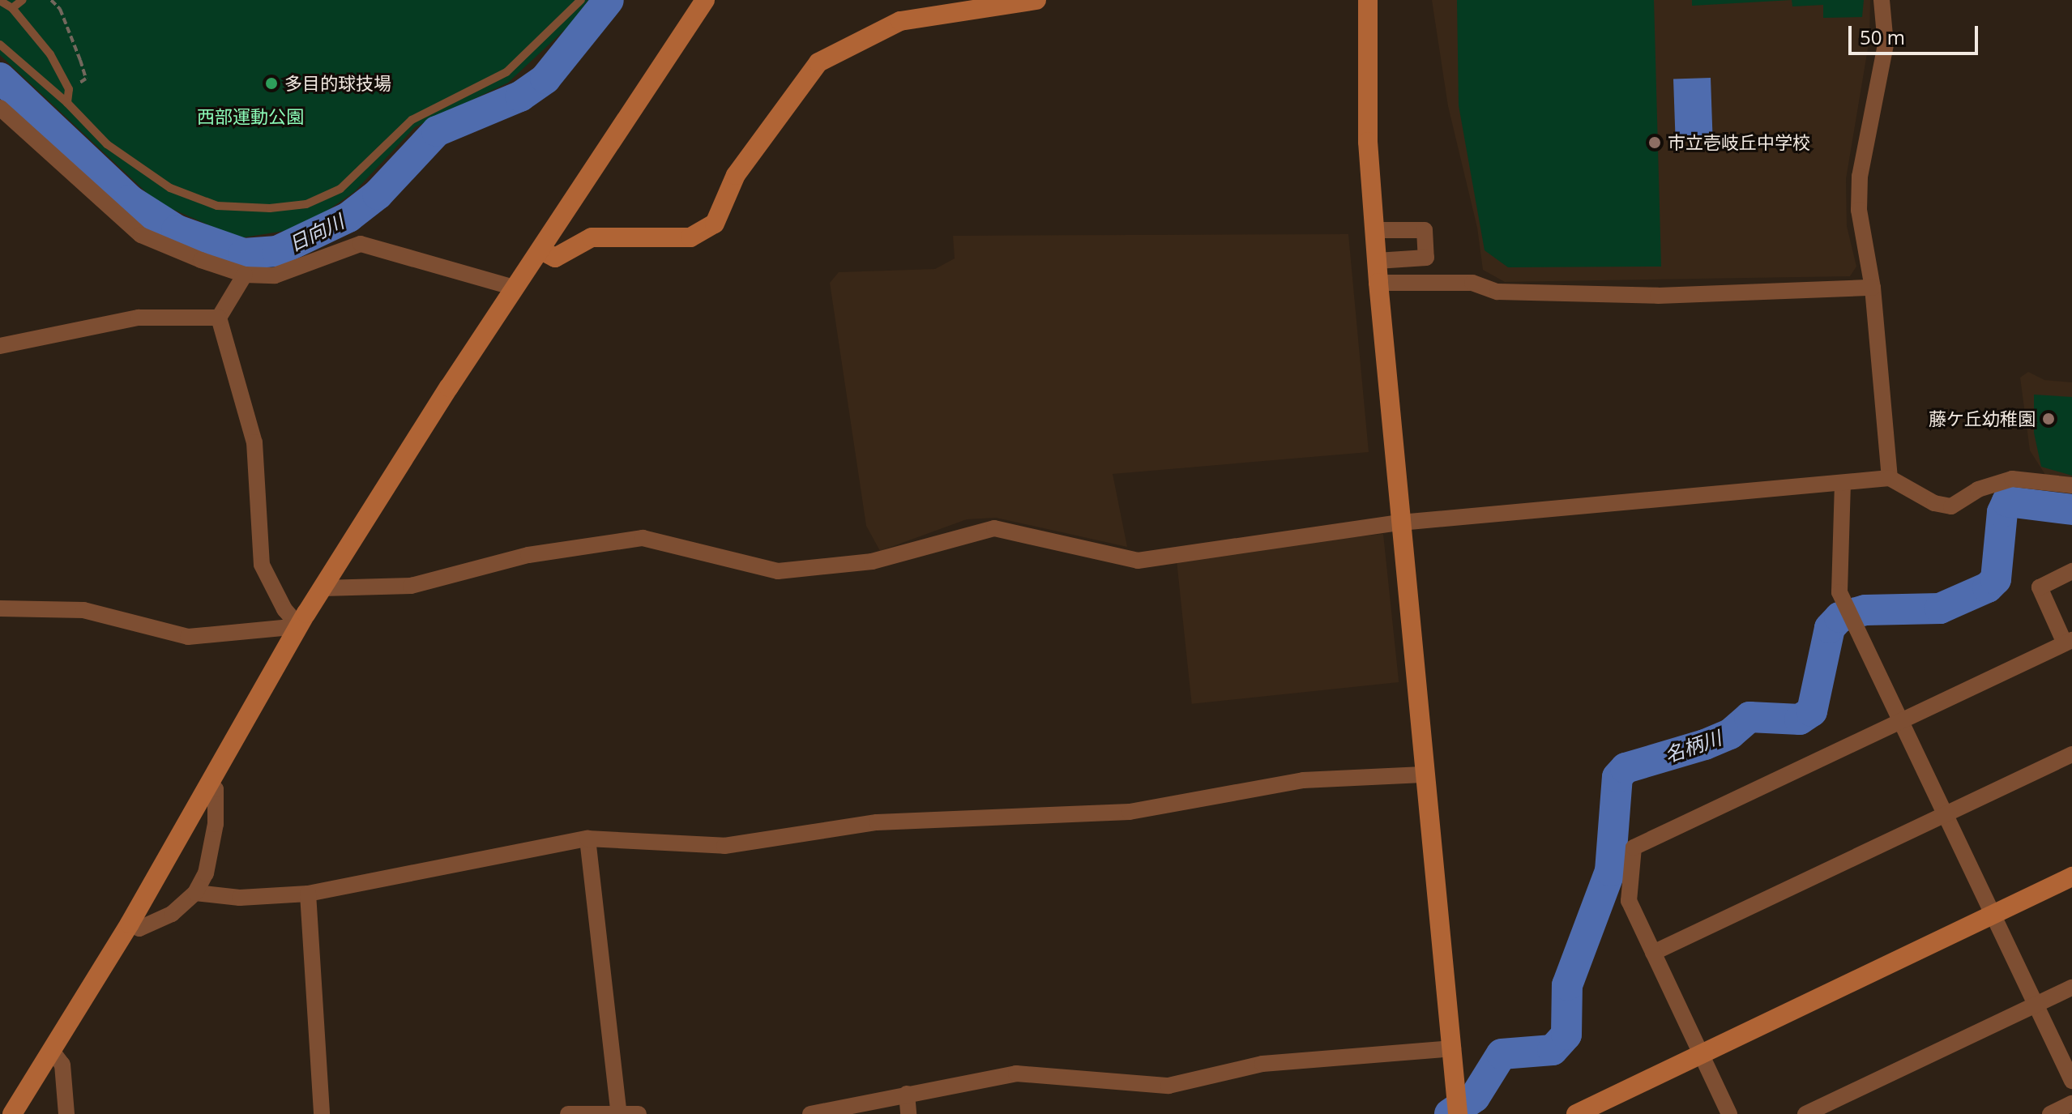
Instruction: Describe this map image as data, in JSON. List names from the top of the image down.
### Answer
{
  "water": ["日向川", "名柄川"],
  "parks": ["西部運動公園"],
  "places": ["多目的球技場", "市立壱岐丘中学校", "藤ケ丘幼稚園"],
  "scale_bar": "50 m"
}
